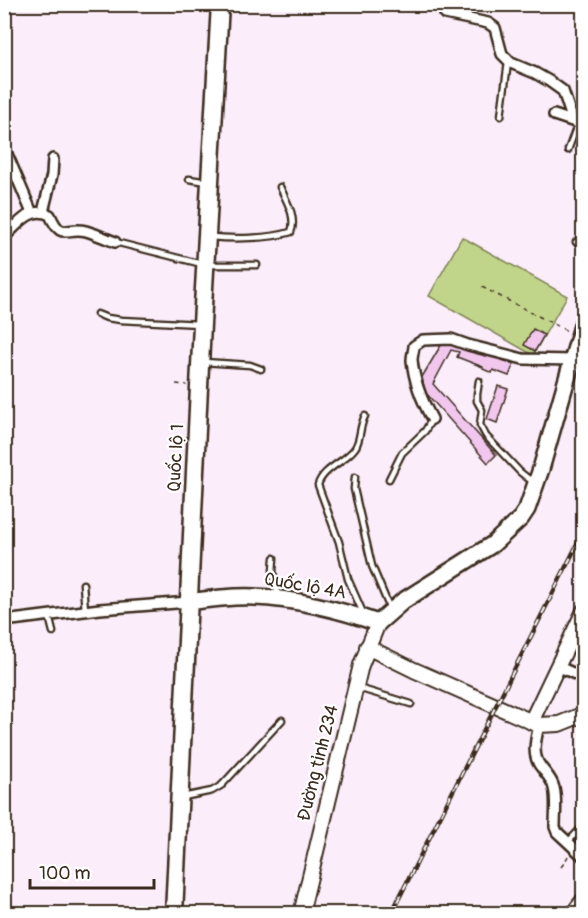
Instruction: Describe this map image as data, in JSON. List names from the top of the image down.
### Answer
{
  "streets": {
    "highway": ["Quốc lộ 1"],
    "main road": ["Quốc lộ 4A"],
    "street": ["Đường tỉnh 234"]
  },
  "crossings": [
    ["Quốc lộ 1", "Quốc lộ 4A"],
    ["Quốc lộ 4A", "Đường tỉnh 234"]
  ],
  "scale_bar": "100 m"
}
